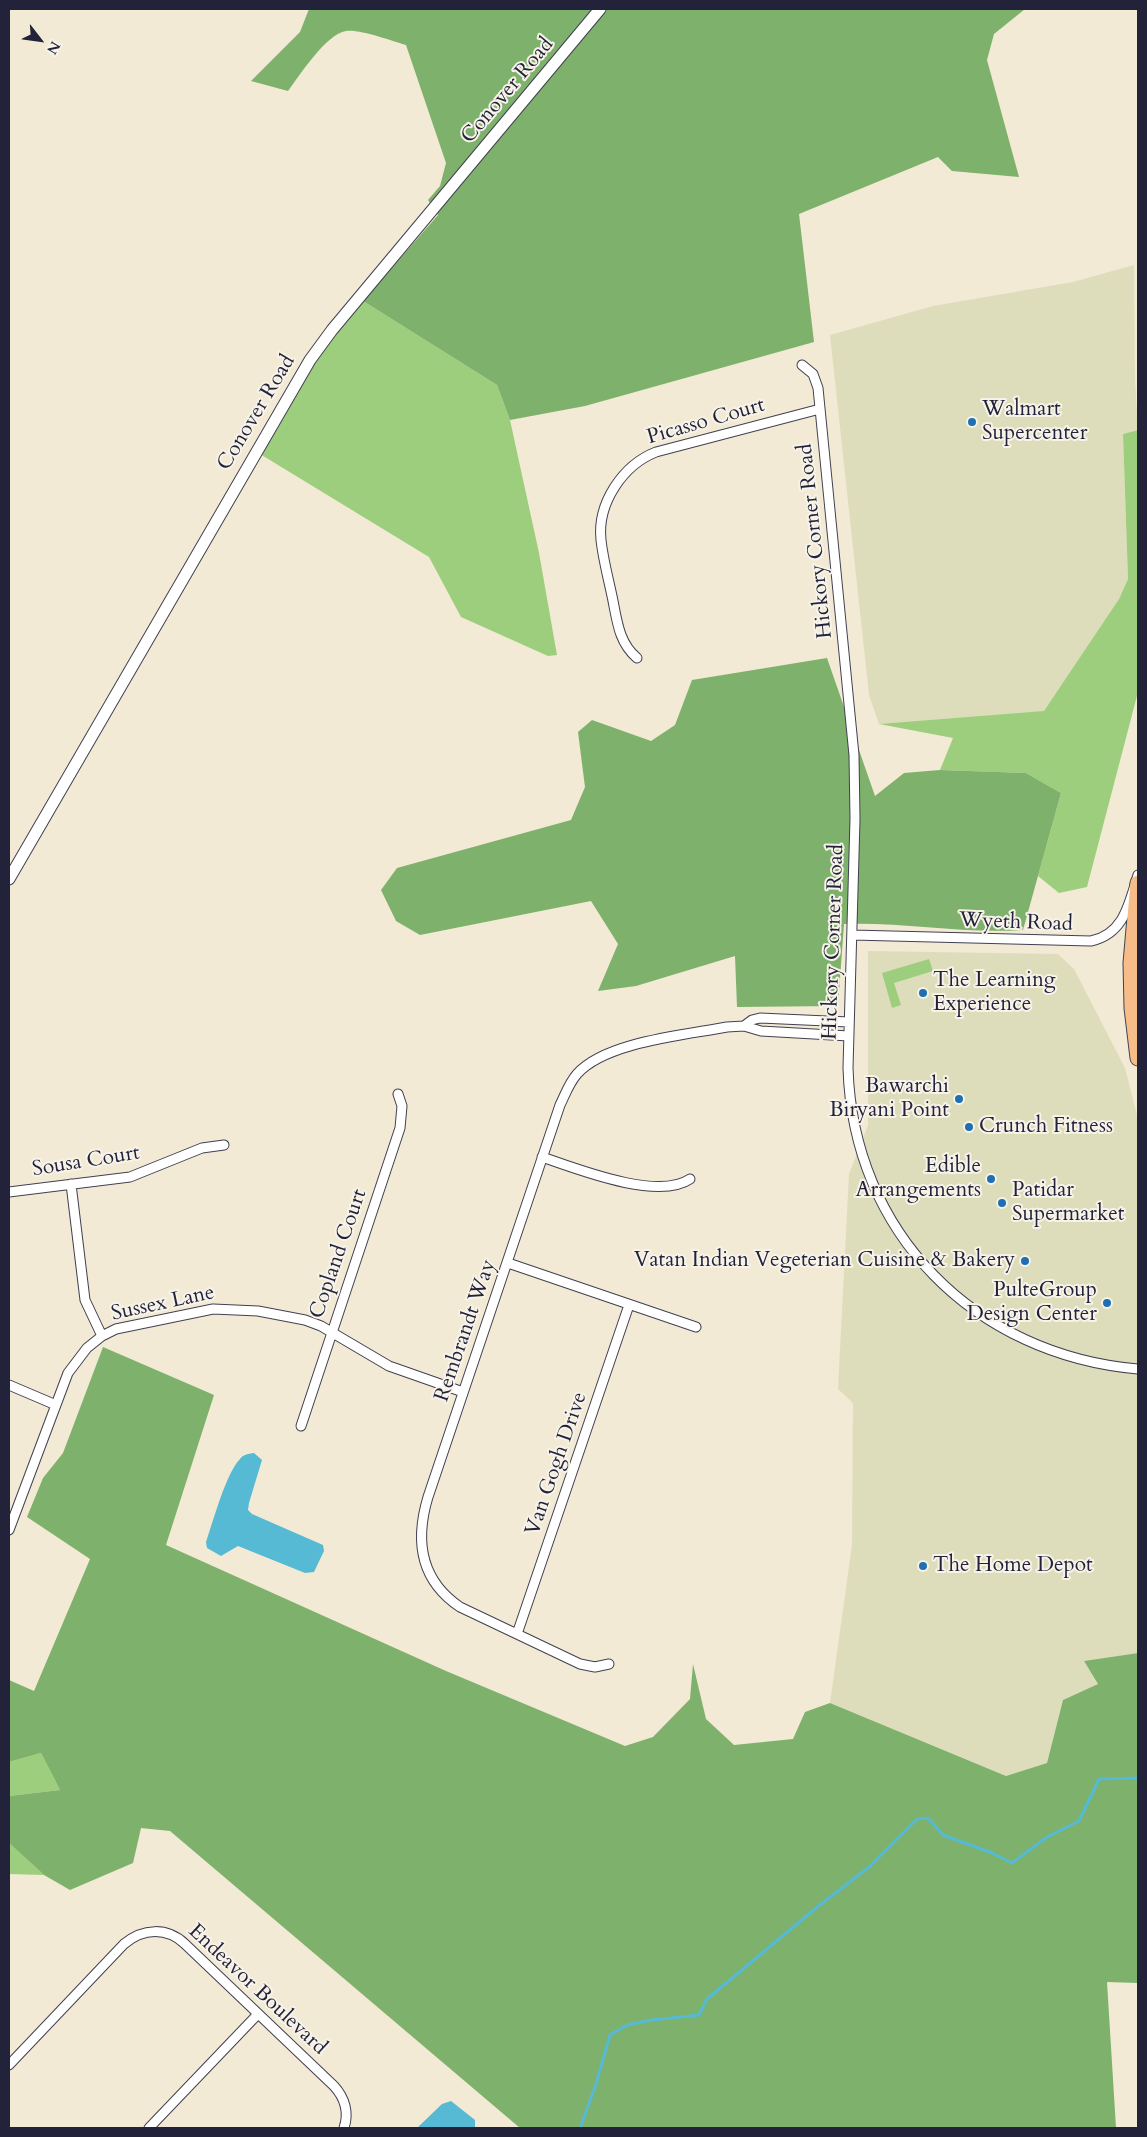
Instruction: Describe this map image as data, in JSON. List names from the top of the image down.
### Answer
{
  "streets": {
    "street": [
      "Conover Road",
      "Picasso Court",
      "Hickory Corner Road",
      "Wyeth Road",
      "Sousa Court",
      "Copland Court",
      "Sussex Lane",
      "Rembrandt Way",
      "Van Gogh Drive",
      "Endeavor Boulevard"
    ]
  },
  "crossings": [
    ["Picasso Court", "Hickory Corner Road"],
    ["Hickory Corner Road", "Wyeth Road"],
    ["Hickory Corner Road", "Rembrandt Way"],
    ["Copland Court", "Sussex Lane"],
    ["Sussex Lane", "Rembrandt Way"],
    ["Rembrandt Way", "Van Gogh Drive"]
  ],
  "places": [
    "Walmart Supercenter",
    "The Learning Experience",
    "Bawarchi Biryani Point",
    "Crunch Fitness",
    "Edible Arrangements",
    "Patidar Supermarket",
    "Vatan Indian Vegeterian Cuisine & Bakery",
    "PulteGroup Design Center",
    "The Home Depot"
  ],
  "north": "bottom right"
}
